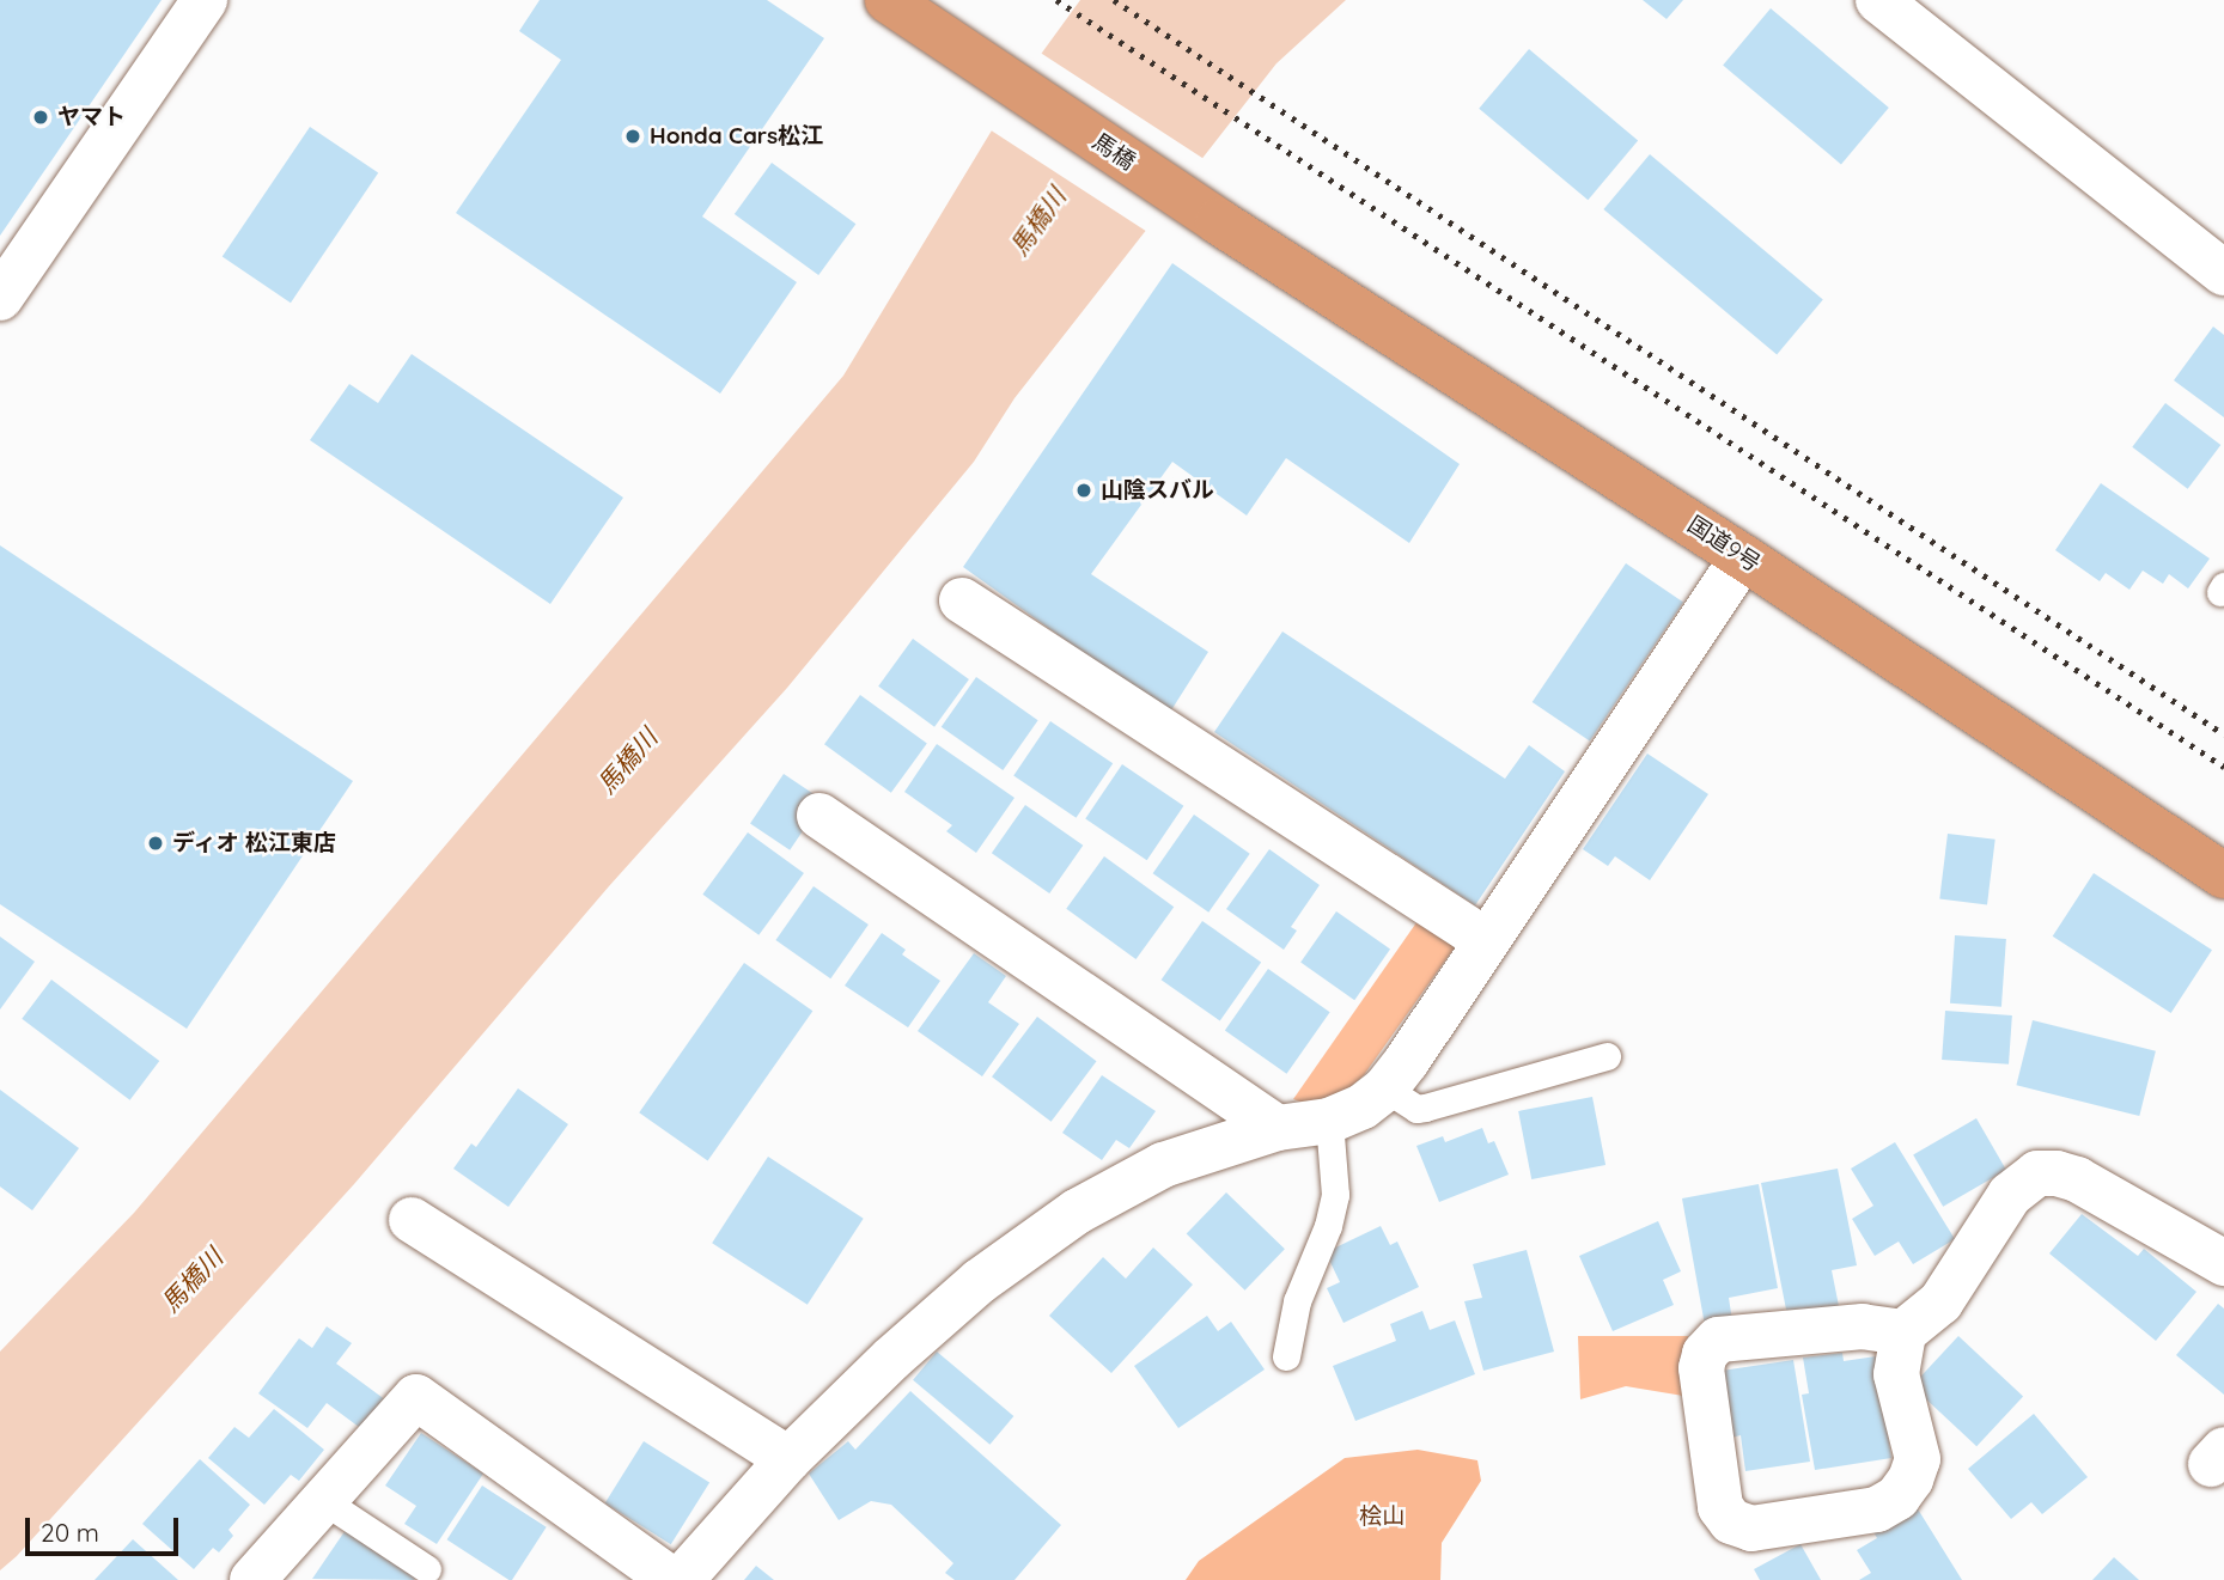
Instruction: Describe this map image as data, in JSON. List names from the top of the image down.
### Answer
{
  "streets": {
    "highway": ["馬橋", "国道9号"]
  },
  "crossings": [
    ["馬橋", "国道9号"]
  ],
  "water": ["馬橋川"],
  "parks": ["桧山"],
  "places": [
    "ヤマト",
    "Honda Cars松江",
    "山陰スバル",
    "ディオ 松江東店"
  ],
  "scale_bar": "20 m"
}
